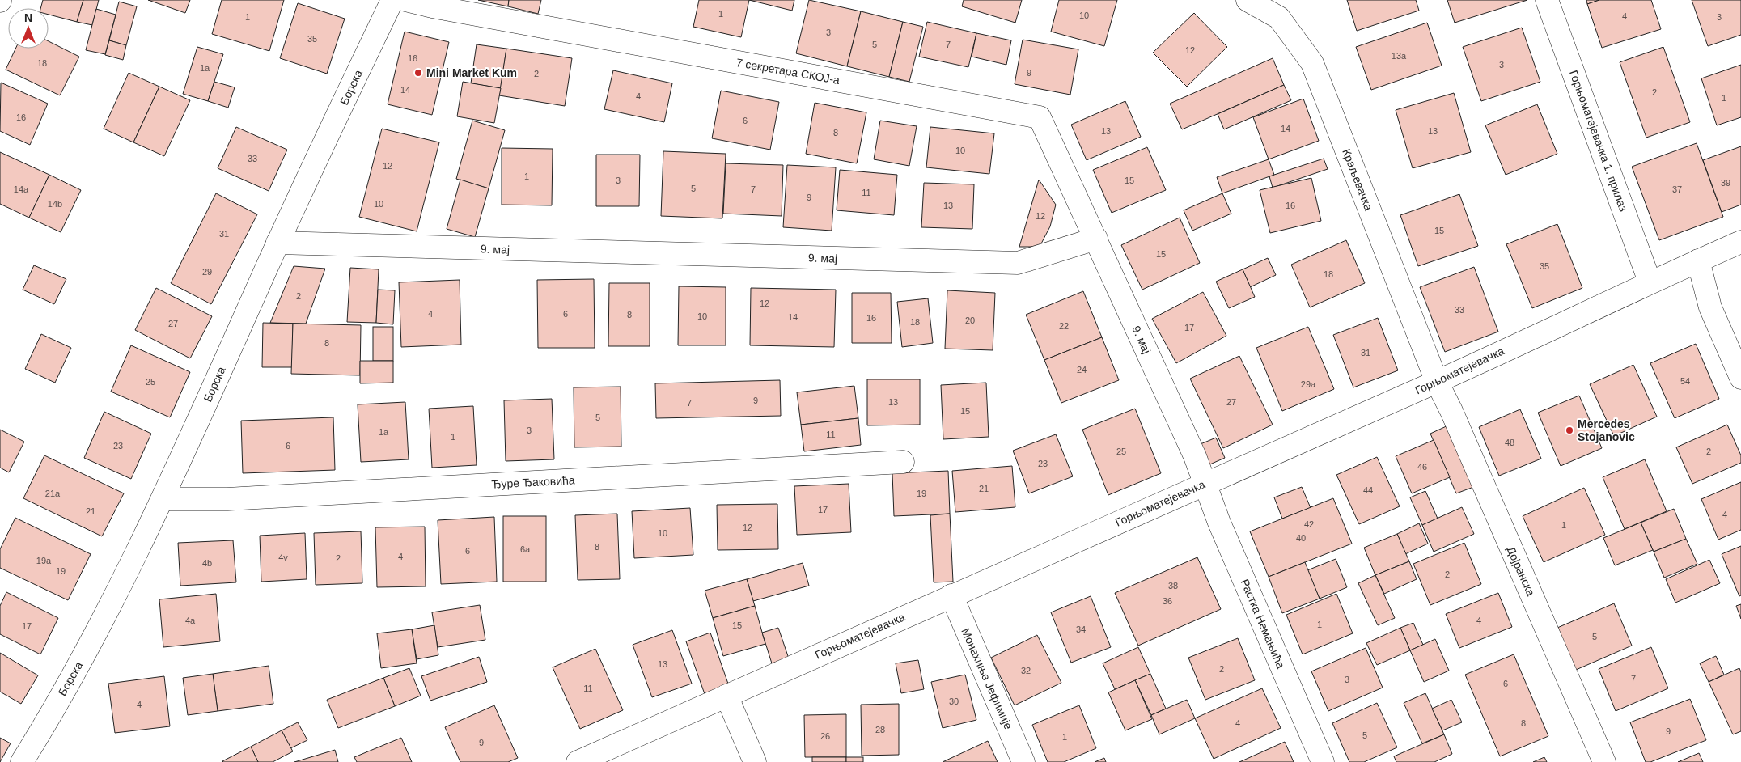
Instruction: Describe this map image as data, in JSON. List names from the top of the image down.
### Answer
{
  "streets": {
    "street": [
      "7 секретара СКОЈ-а",
      "Борска",
      "Горњоматејевачка 1. прилаз",
      "Краљевачка",
      "9. мај",
      "Горњоматејевачка",
      "Ђуре Ђаковића",
      "Дојранска",
      "Растка Немањића",
      "Монахиње Јефимије"
    ]
  },
  "crossings": [
    ["7 секретара СКОЈ-а", "9. мај"],
    ["Борска", "9. мај"],
    ["Борска", "Ђуре Ђаковића"],
    ["Горњоматејевачка 1. прилаз", "Горњоматејевачка"],
    ["Краљевачка", "Горњоматејевачка"],
    ["Краљевачка", "Дојранска"],
    ["9. мај", "Горњоматејевачка"],
    ["9. мај", "Растка Немањића"],
    ["Горњоматејевачка", "Дојранска"],
    ["Горњоматејевачка", "Растка Немањића"],
    ["Горњоматејевачка", "Монахиње Јефимије"]
  ],
  "places": ["Mini Market Kum", "Mercedes Stojanovic"],
  "house_numbers": [
    "1",
    "10",
    "4",
    "1",
    "3",
    "3",
    "35",
    "5",
    "7",
    "12",
    "13a",
    "16",
    "18",
    "3",
    "1a",
    "9",
    "2",
    "14",
    "2",
    "4",
    "1",
    "16",
    "6",
    "14",
    "13",
    "13",
    "8",
    "10",
    "33",
    "12",
    "1",
    "3",
    "15",
    "39",
    "5",
    "14a",
    "7",
    "37",
    "11",
    "9",
    "14b",
    "10",
    "13",
    "16",
    "12",
    "15",
    "31",
    "15",
    "35",
    "29",
    "18",
    "2",
    "12",
    "33",
    "4",
    "6",
    "8",
    "10",
    "14",
    "16",
    "20",
    "18",
    "27",
    "22",
    "17",
    "8",
    "31",
    "24",
    "54",
    "25",
    "29a",
    "9",
    "13",
    "27",
    "7",
    "15",
    "5",
    "3",
    "1a",
    "11",
    "1",
    "48",
    "23",
    "6",
    "25",
    "2",
    "23",
    "46",
    "21",
    "44",
    "21a",
    "19",
    "17",
    "21",
    "4",
    "42",
    "1",
    "12",
    "10",
    "40",
    "8",
    "6a",
    "6",
    "4",
    "4v",
    "2",
    "19a",
    "4b",
    "19",
    "2",
    "38",
    "36",
    "4a",
    "4",
    "1",
    "15",
    "17",
    "34",
    "5",
    "13",
    "2",
    "32",
    "7",
    "3",
    "6",
    "11",
    "30",
    "4",
    "4",
    "8",
    "28",
    "9",
    "5",
    "26",
    "1",
    "9"
  ],
  "north": "top"
}
